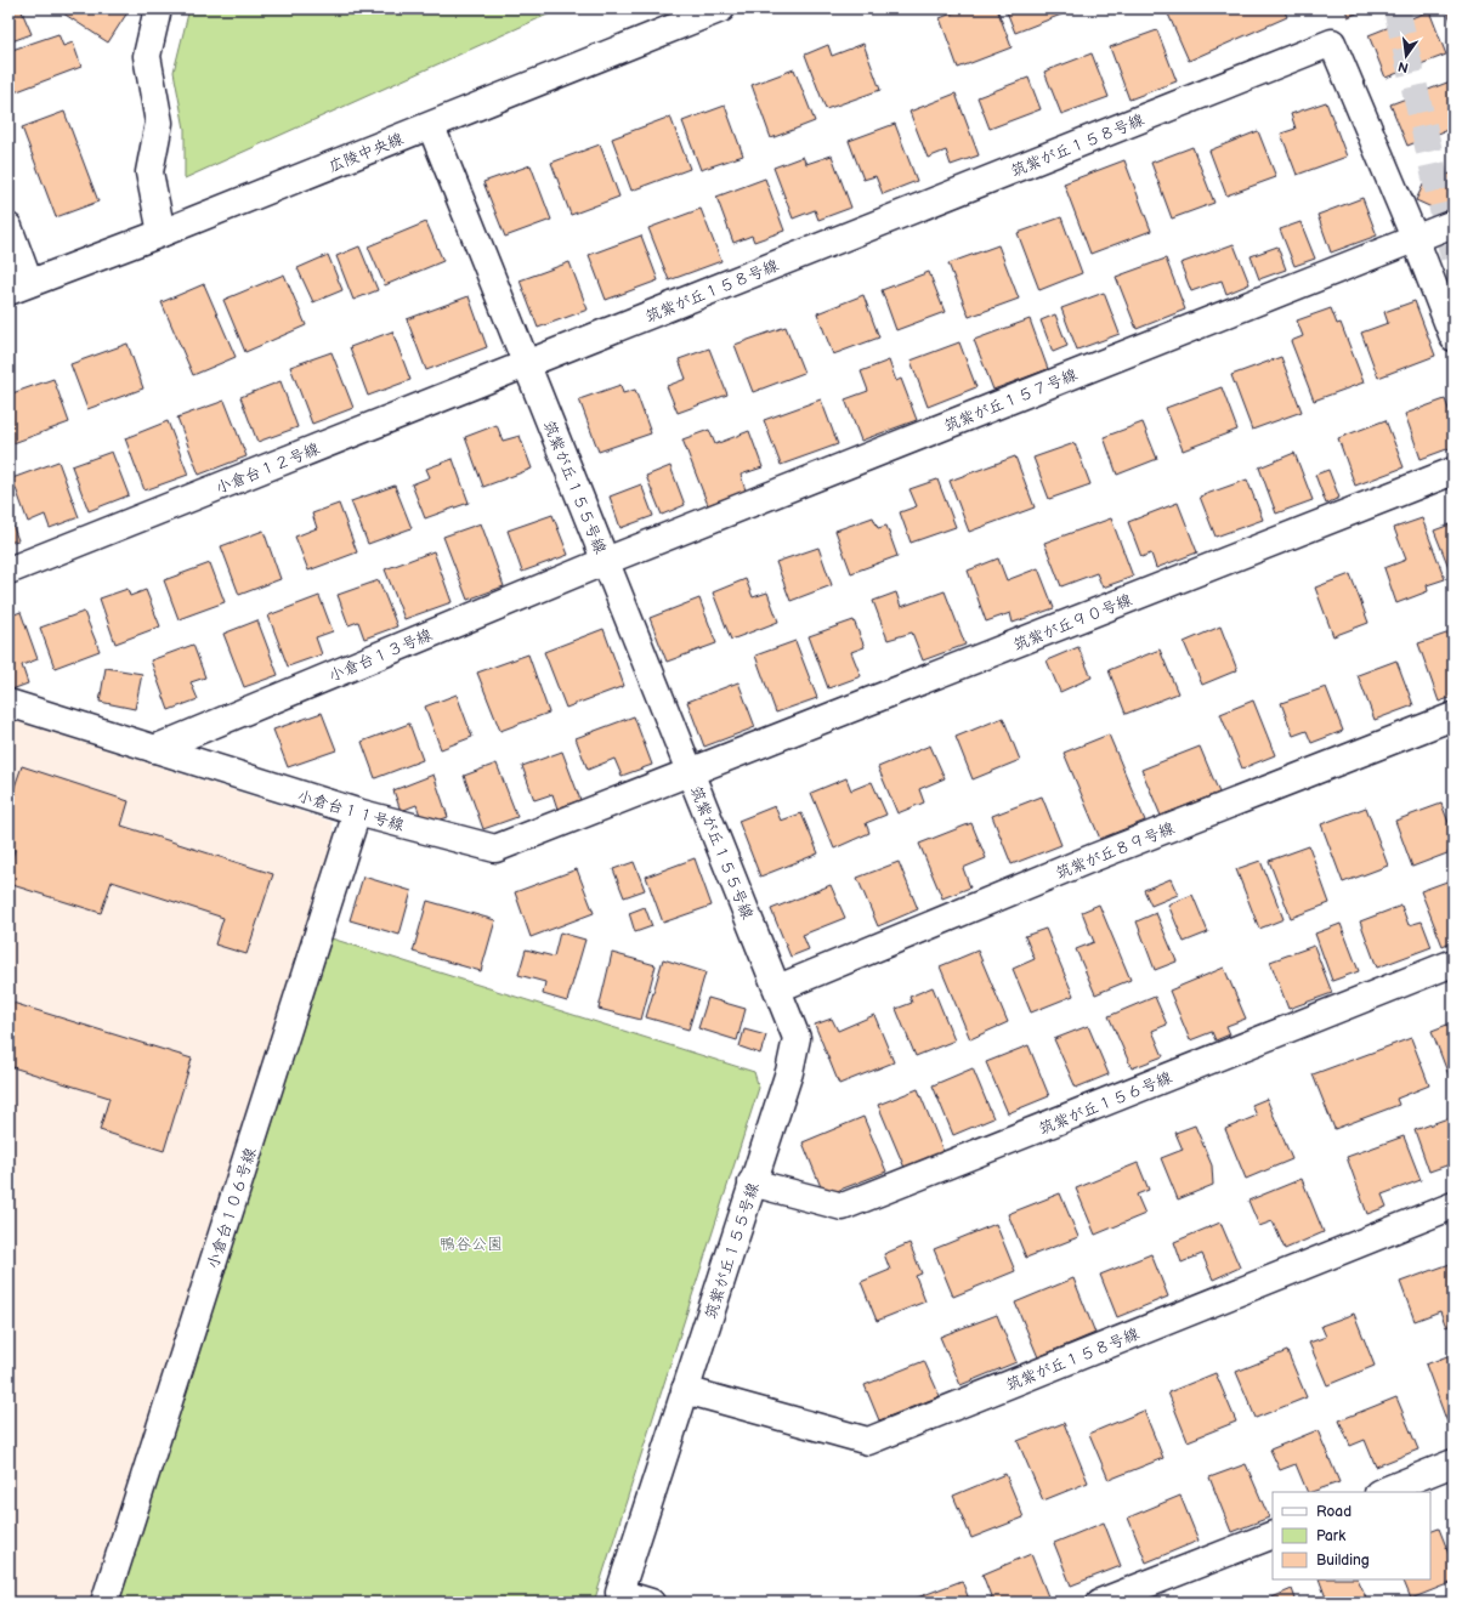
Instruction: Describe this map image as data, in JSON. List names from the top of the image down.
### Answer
{
  "streets": {
    "street": [
      "筑紫が丘１５８号線",
      "広陵中央線",
      "筑紫が丘１５７号線",
      "小倉台１２号線",
      "筑紫が丘１５５号線",
      "筑紫が丘９０号線",
      "小倉台１３号線",
      "小倉台１１号線",
      "筑紫が丘８９号線",
      "筑紫が丘１５６号線",
      "小倉台１０６号線"
    ]
  },
  "crossings": [
    ["筑紫が丘１５８号線", "筑紫が丘１５７号線"],
    ["筑紫が丘１５８号線", "小倉台１２号線"],
    ["筑紫が丘１５８号線", "筑紫が丘１５５号線"],
    ["広陵中央線", "筑紫が丘１５５号線"],
    ["筑紫が丘１５７号線", "筑紫が丘１５５号線"],
    ["筑紫が丘１５７号線", "小倉台１３号線"],
    ["小倉台１２号線", "筑紫が丘１５５号線"],
    ["筑紫が丘１５５号線", "筑紫が丘９０号線"],
    ["筑紫が丘１５５号線", "小倉台１３号線"],
    ["筑紫が丘１５５号線", "小倉台１１号線"],
    ["筑紫が丘１５５号線", "筑紫が丘８９号線"],
    ["筑紫が丘１５５号線", "筑紫が丘１５６号線"],
    ["筑紫が丘９０号線", "小倉台１１号線"],
    ["小倉台１３号線", "小倉台１１号線"],
    ["小倉台１１号線", "小倉台１０６号線"]
  ],
  "parks": ["鴨谷公園"],
  "legend": ["Road", "Park", "Building"],
  "north": "bottom"
}
